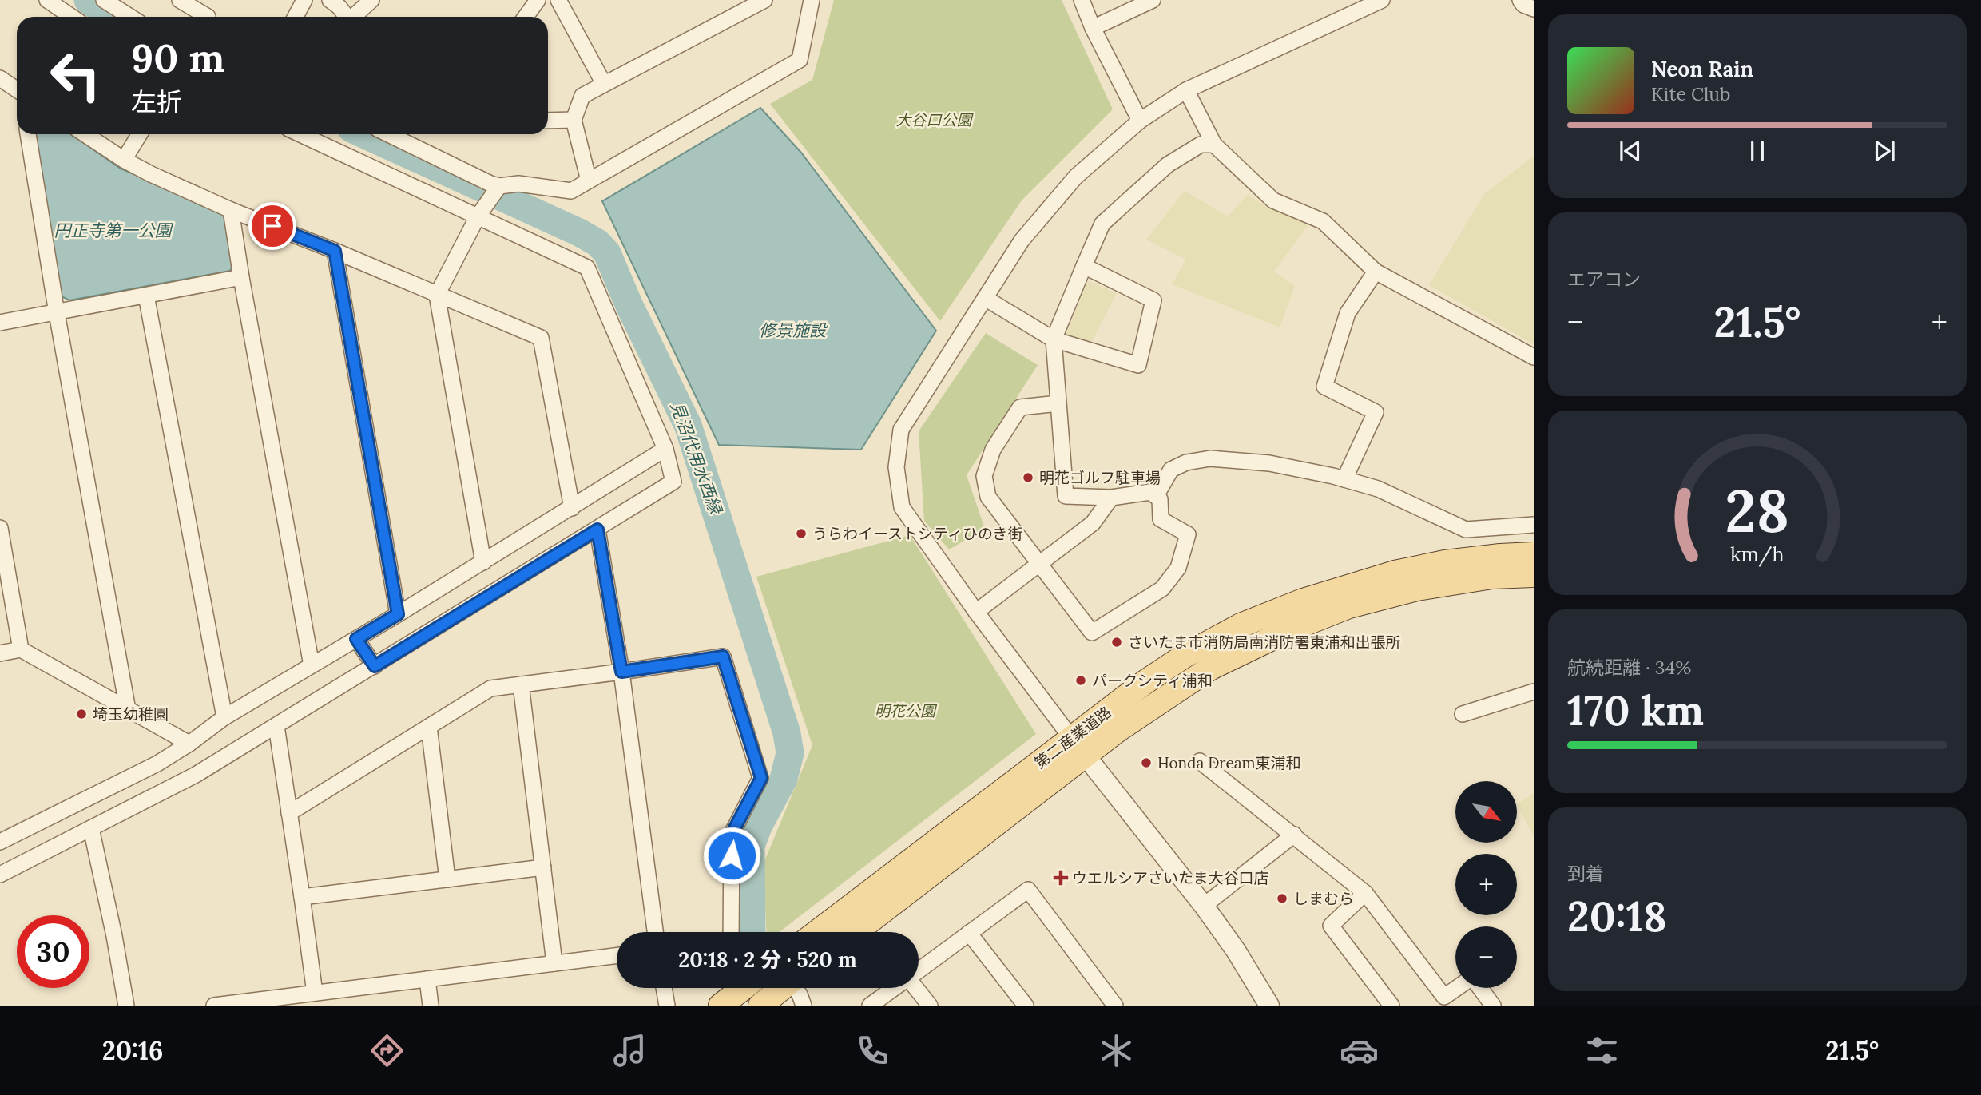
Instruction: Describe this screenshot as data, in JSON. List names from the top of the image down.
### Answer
{
  "streets": {
    "main road": ["第二産業道路"]
  },
  "water": ["円正寺第一公園", "修景施設", "見沼代用水西縁"],
  "parks": ["大谷口公園", "明花公園"],
  "places": {
    "other": [
      "明花ゴルフ駐車場",
      "うらわイーストシティひのき街",
      "さいたま市消防局南消防署東浦和出張所",
      "パークシティ浦和",
      "埼玉幼稚園",
      "Honda Dream東浦和",
      "しまむら"
    ],
    "health": ["ウエルシアさいたま大谷口店"]
  },
  "north": "bottom right",
  "page": {
    "turn": ["90 m", "左折"],
    "song": ["Neon Rain", "Kite Club"],
    "tile": [
      "エアコン",
      ["航続距離 · 34%", "170 km"],
      ["到着", "20:18"]
    ],
    "heat": ["−", "21.5°", "+"],
    "map_buttons": ["+", "−"],
    "limit": "30",
    "trip": "20:18 · 2 分 · 520 m",
    "tabs": ["20:16", "21.5°"],
    "gauge": ["28", "km/h"]
  }
}
